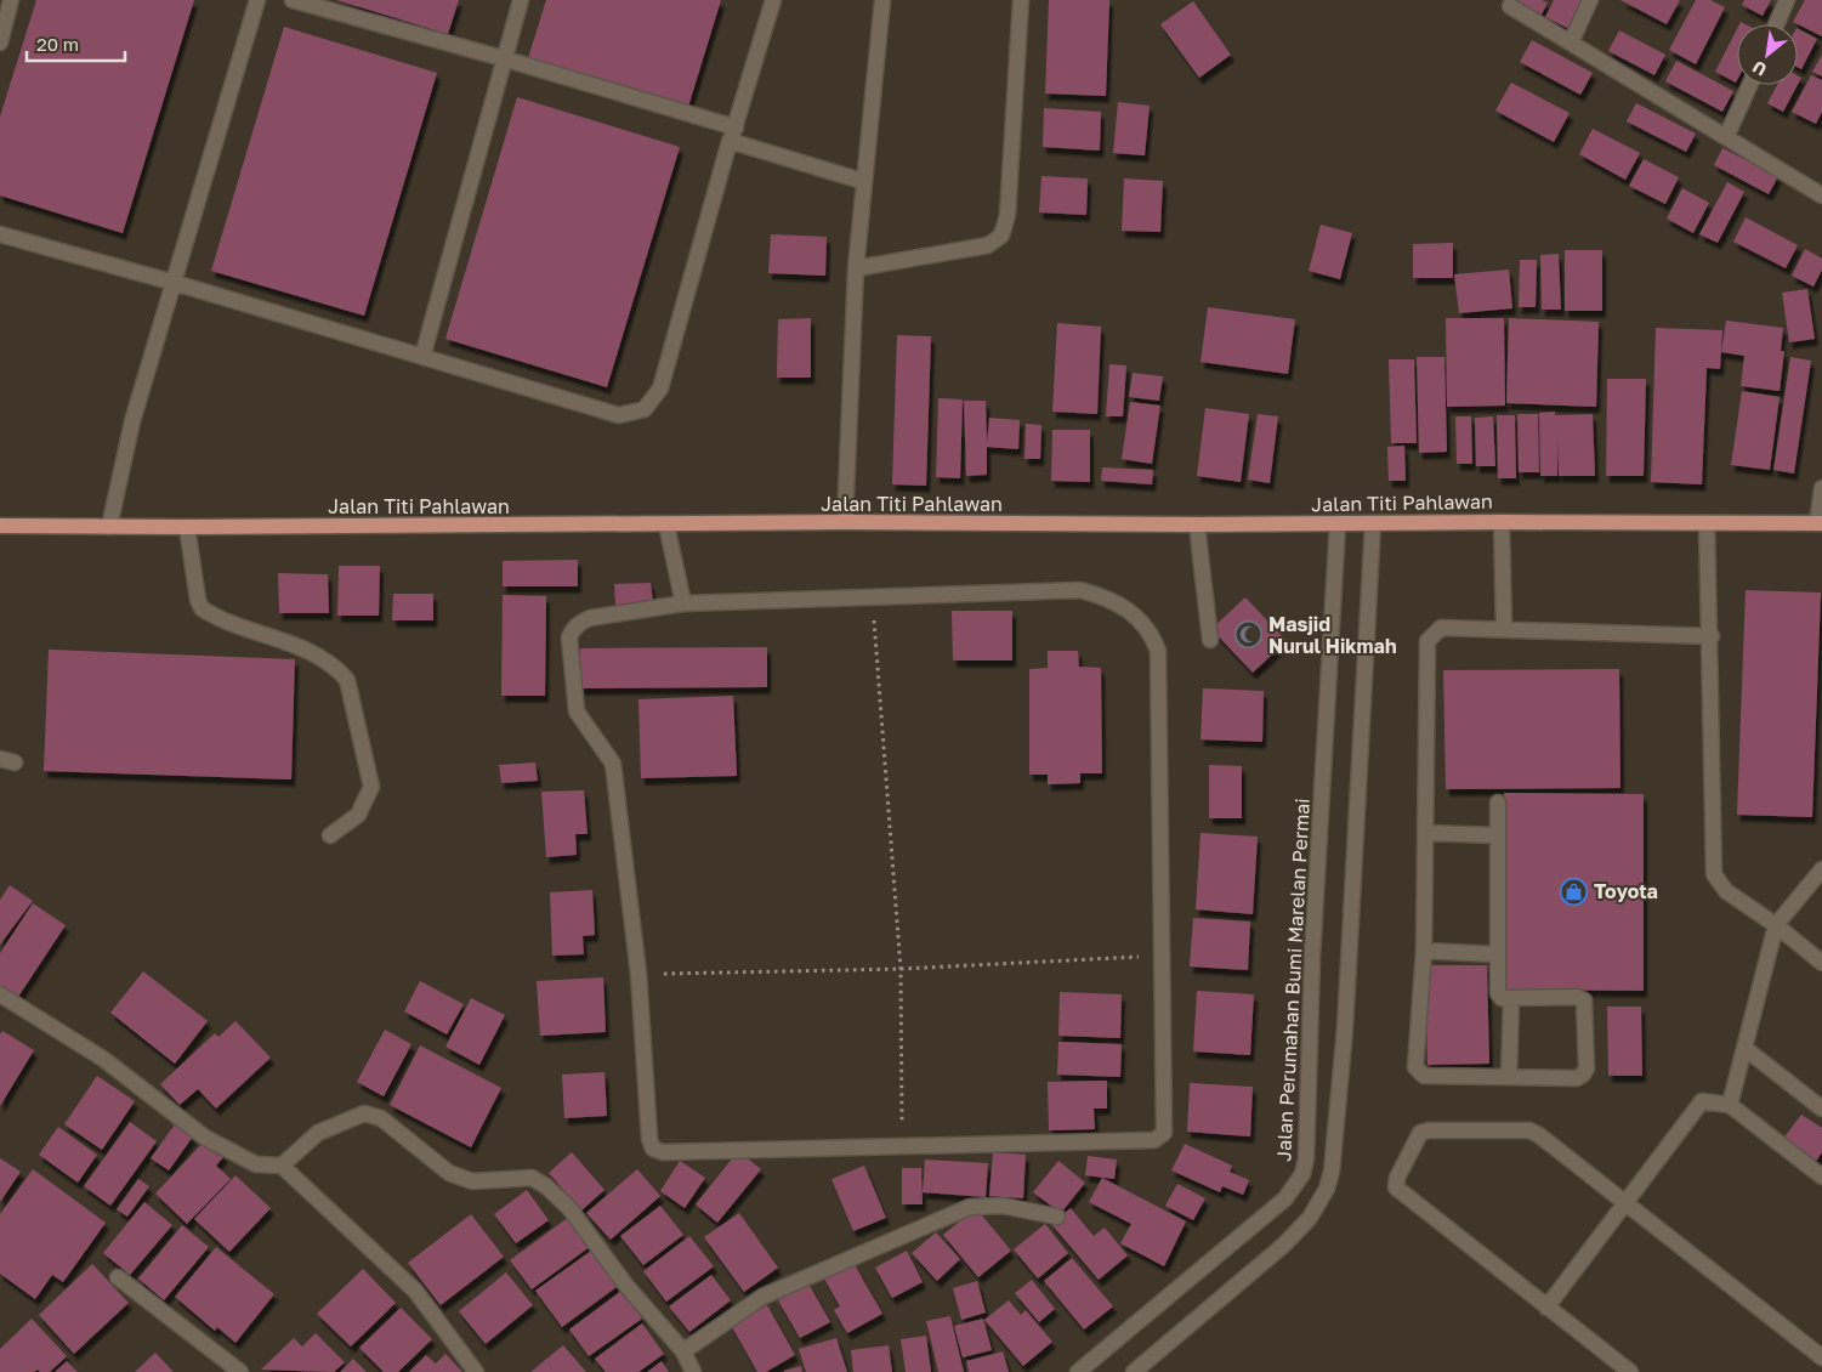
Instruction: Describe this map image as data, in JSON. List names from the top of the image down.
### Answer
{
  "streets": {
    "main road": ["Jalan Titi Pahlawan"],
    "street": ["Jalan Perumahan Bumi Marelan Permai"]
  },
  "crossings": [
    ["Jalan Titi Pahlawan", "Jalan Perumahan Bumi Marelan Permai"]
  ],
  "places": {
    "mosque": ["Masjid Nurul Hikmah"],
    "shop": ["Toyota"]
  },
  "scale_bar": "20 m",
  "north": "bottom left"
}
